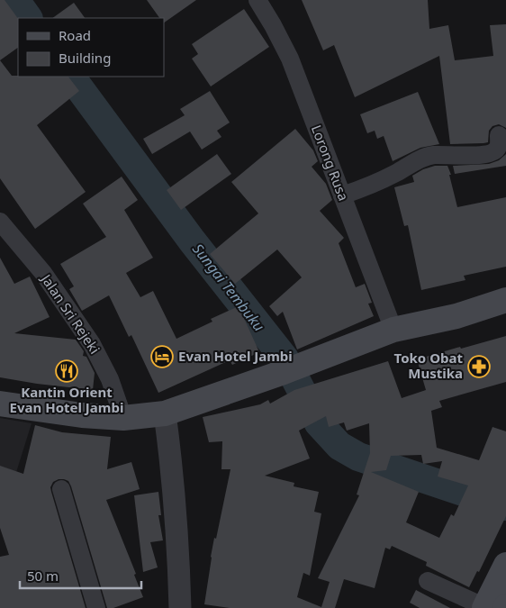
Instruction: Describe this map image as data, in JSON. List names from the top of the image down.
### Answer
{
  "streets": {
    "street": ["Lorong Rusa", "Jalan Sri Rejeki"]
  },
  "water": ["Sungai Tembuku"],
  "places": {
    "hotel": ["Evan Hotel Jambi"],
    "pharmacy": ["Toko Obat Mustika"],
    "restaurant": ["Kantin Orient Evan Hotel Jambi"]
  },
  "legend": ["Road", "Building"],
  "scale_bar": "50 m"
}
